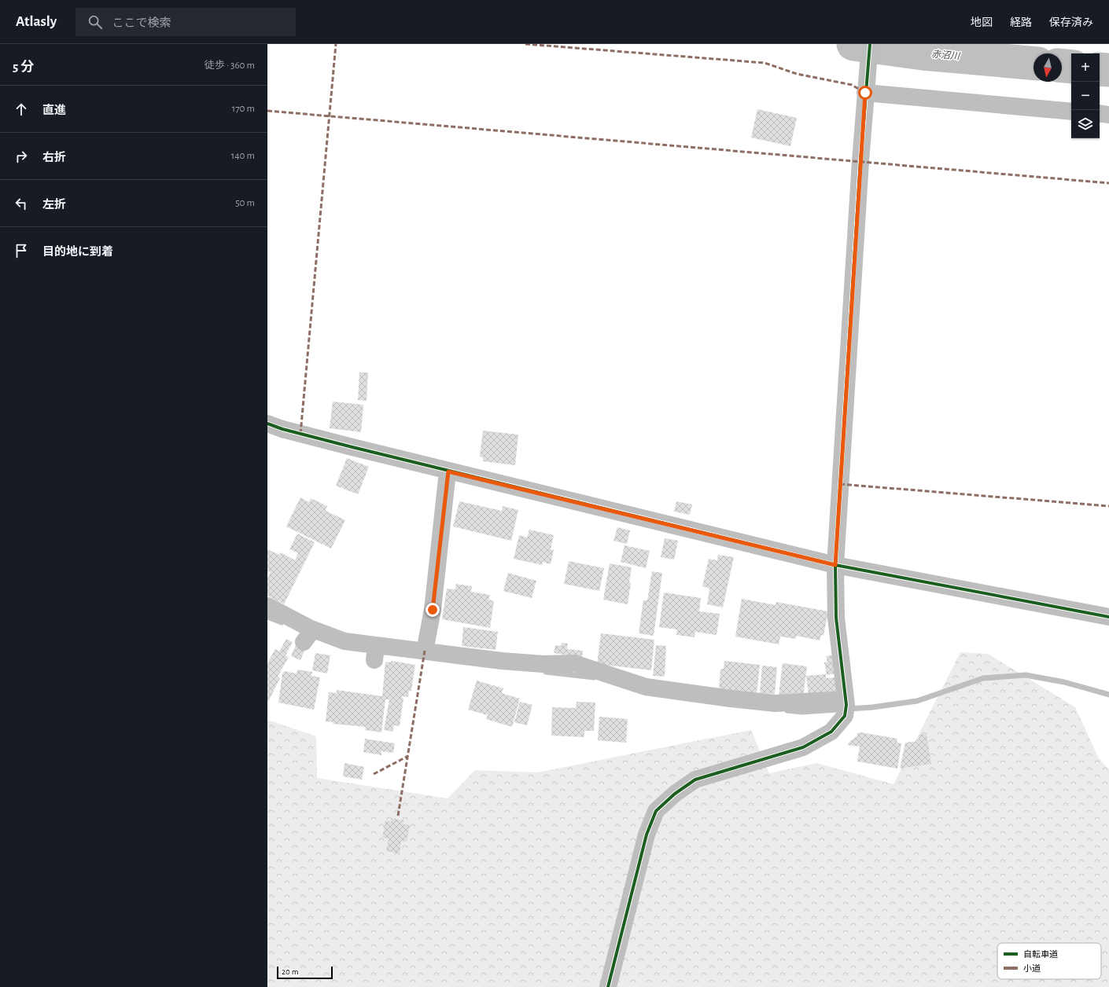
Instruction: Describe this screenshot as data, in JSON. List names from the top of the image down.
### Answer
{
  "water": ["赤沼川"],
  "legend": ["自転車道", "小道"],
  "scale_bar": "20 m",
  "north": "bottom",
  "page": {
    "header": "Atlasly",
    "search": "ここで検索",
    "nav": ["地図", "経路", "保存済み"],
    "heading": ["5 分", "徒歩 · 360 m"],
    "map_buttons": ["+", "−"],
    "list": [
      ["直進", "170 m"],
      ["右折", "140 m"],
      ["左折", "50 m"],
      "目的地に到着"
    ],
    "scale": "20 m"
  }
}
